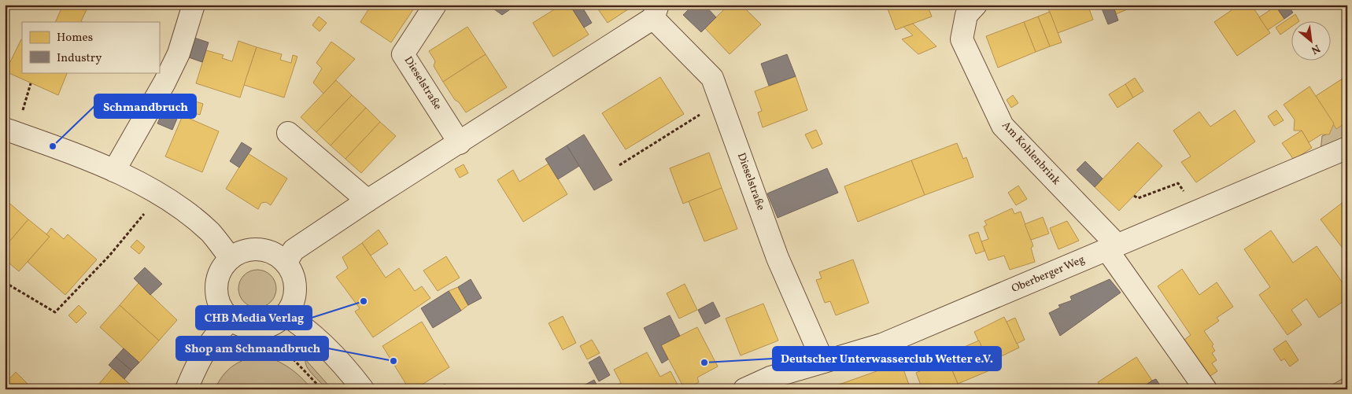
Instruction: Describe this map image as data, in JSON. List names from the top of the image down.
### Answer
{
  "streets": {
    "street": ["Dieselstraße", "Am Kohlenbrink", "Oberberger Weg"]
  },
  "crossings": [
    ["Dieselstraße", "Oberberger Weg"],
    ["Am Kohlenbrink", "Oberberger Weg"]
  ],
  "places": [
    "Schmandbruch",
    "CHB Media Verlag",
    "Shop am Schmandbruch",
    "Deutscher Unterwasserclub Wetter e.V."
  ],
  "legend": ["Homes", "Industry"],
  "north": "bottom right"
}
